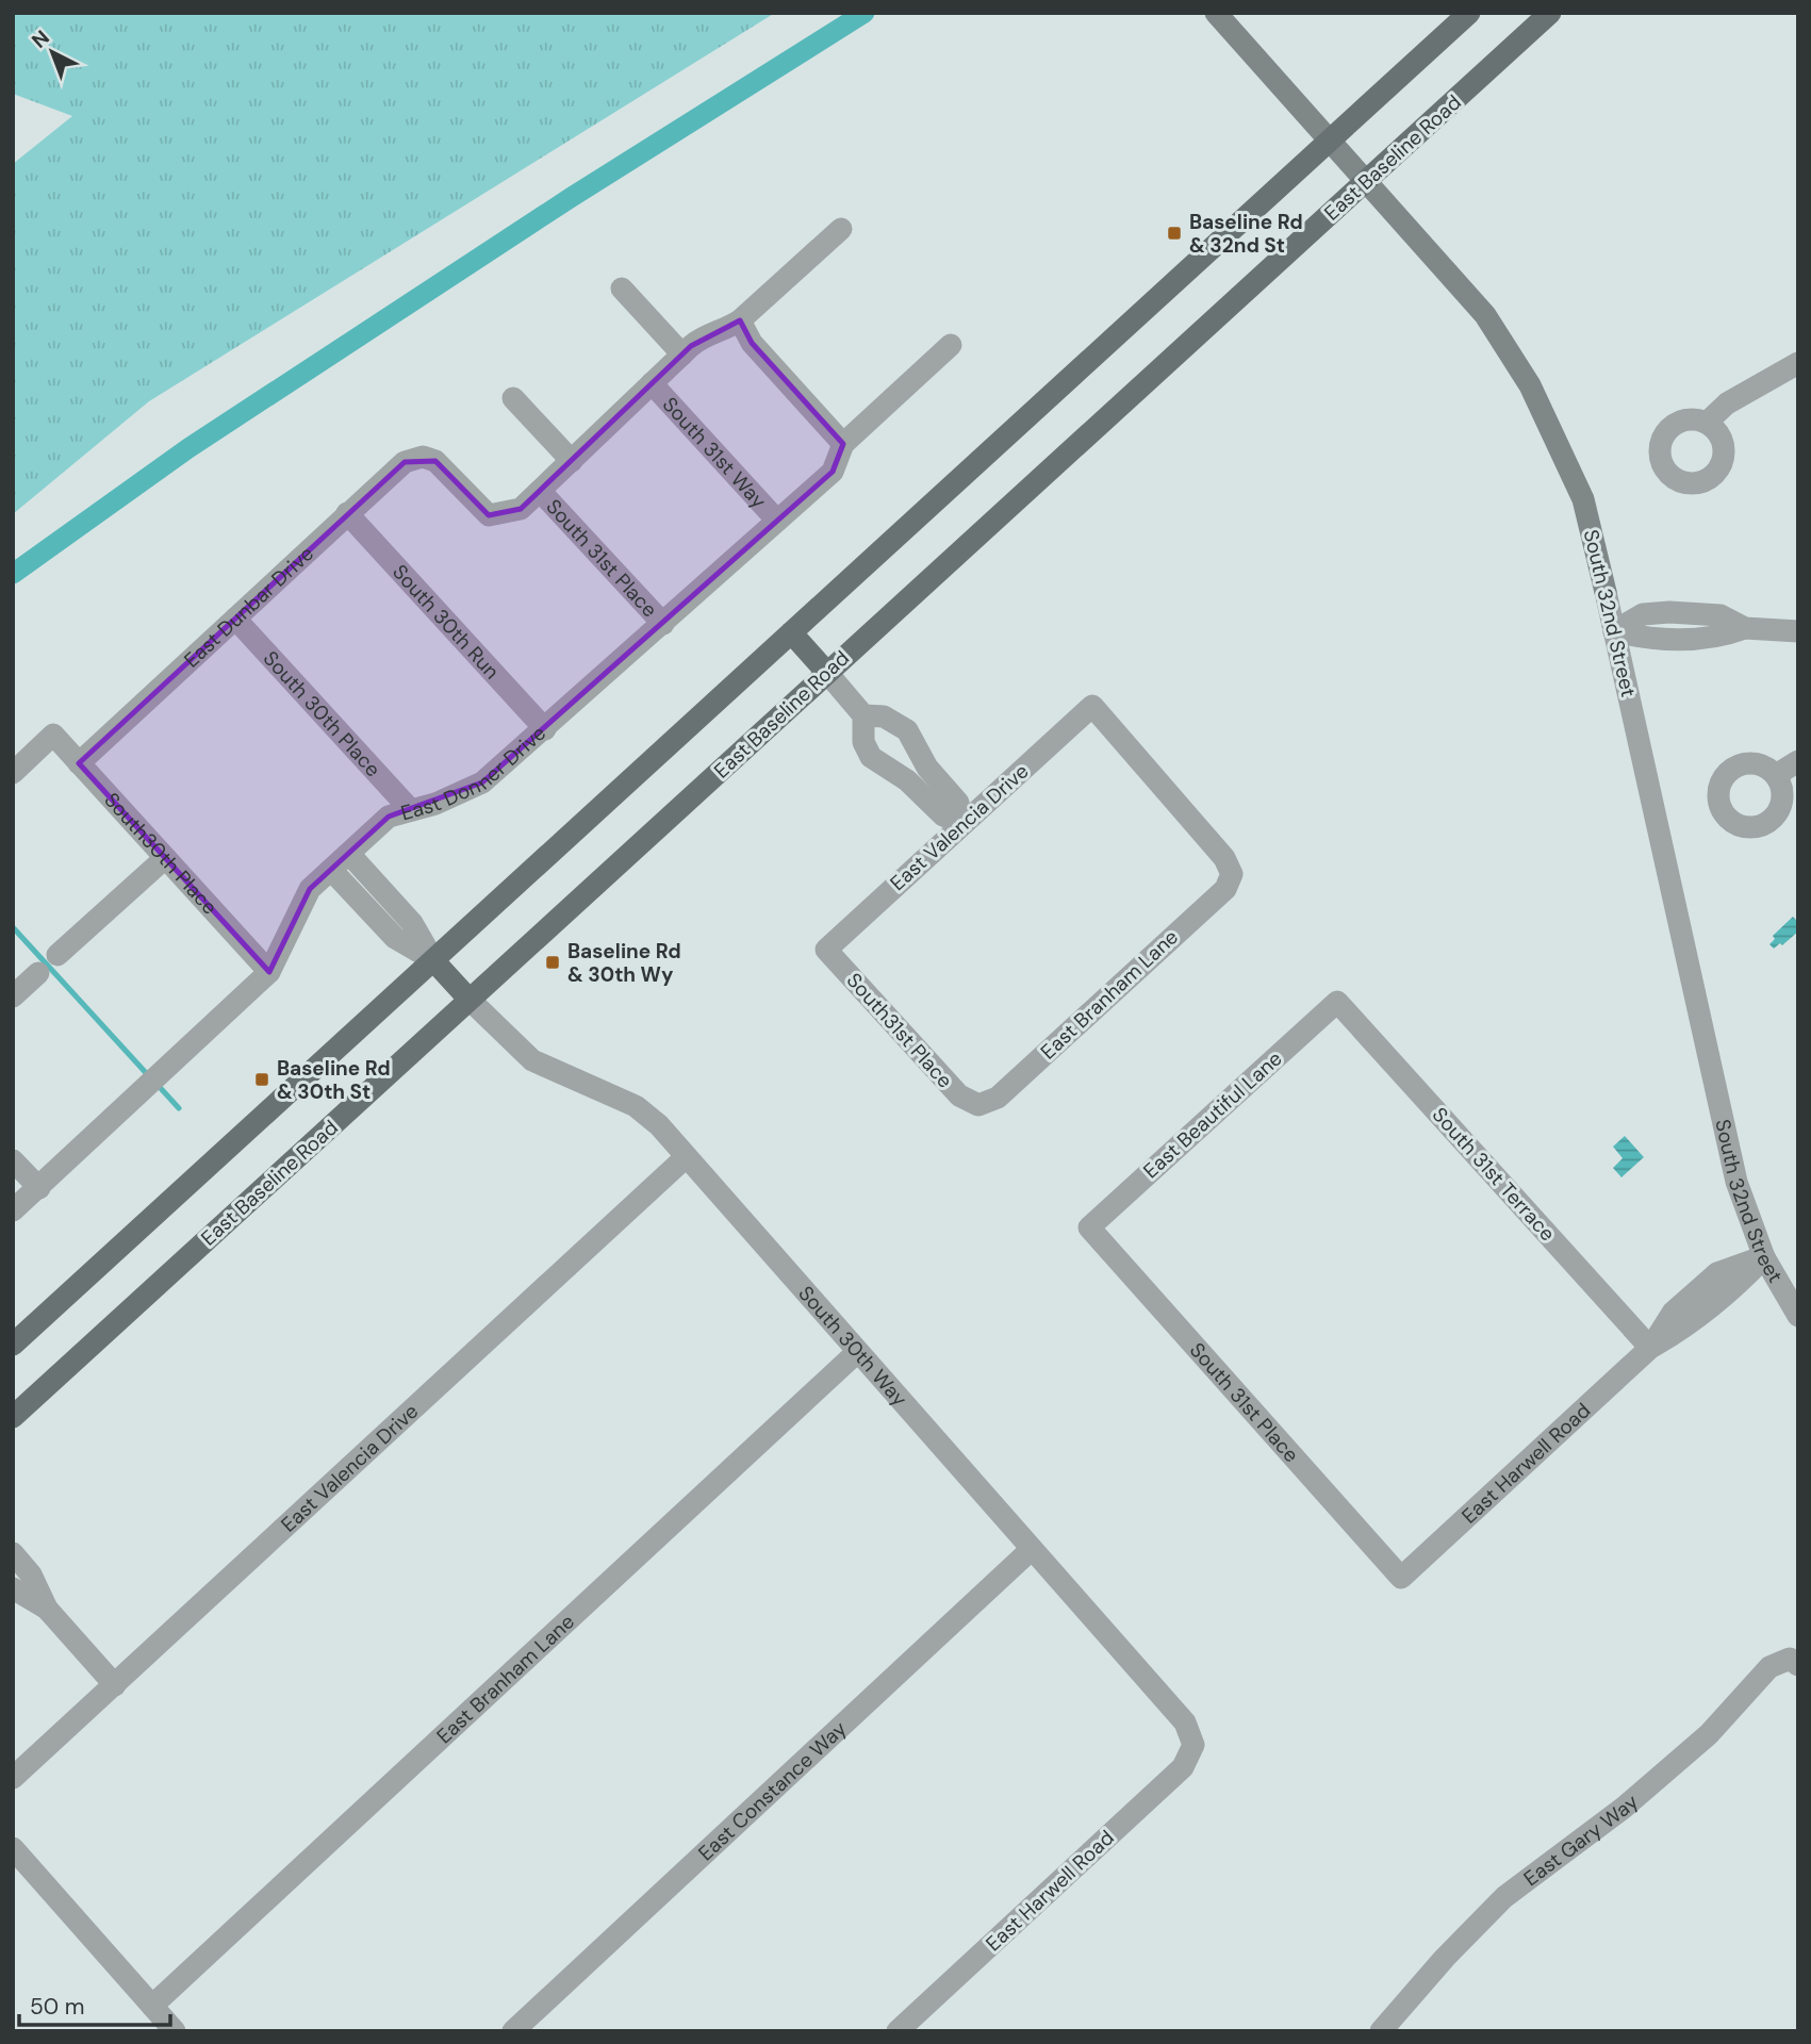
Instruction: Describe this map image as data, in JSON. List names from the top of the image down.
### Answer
{
  "streets": {
    "main road": ["East Baseline Road"],
    "street": [
      "South 31st Way",
      "South 31st Place",
      "East Dunbar Drive",
      "South 32nd Street",
      "South 30th Run",
      "South 30th Place",
      "East Donner Drive",
      "East Valencia Drive",
      "South30th Place",
      "East Branham Lane",
      "South31st Place",
      "East Beautiful Lane",
      "South 31st Terrace",
      "South 30th Way",
      "East Harwell Road",
      "East Constance Way",
      "East Gary Way"
    ]
  },
  "crossings": [
    ["East Baseline Road", "South 32nd Street"],
    ["East Baseline Road", "South 30th Way"],
    ["South 31st Way", "East Donner Drive"],
    ["South 31st Place", "East Dunbar Drive"],
    ["South 31st Place", "East Donner Drive"],
    ["South 31st Place", "East Beautiful Lane"],
    ["South 31st Place", "East Harwell Road"],
    ["East Dunbar Drive", "South 30th Run"],
    ["East Dunbar Drive", "South 30th Place"],
    ["East Dunbar Drive", "South30th Place"],
    ["South 32nd Street", "East Harwell Road"],
    ["South 30th Run", "East Donner Drive"],
    ["South 30th Place", "East Donner Drive"],
    ["East Donner Drive", "South30th Place"],
    ["East Valencia Drive", "East Branham Lane"],
    ["East Valencia Drive", "South31st Place"],
    ["East Valencia Drive", "South 30th Way"],
    ["East Branham Lane", "South31st Place"],
    ["East Branham Lane", "South 30th Way"],
    ["East Beautiful Lane", "South 31st Terrace"],
    ["South 31st Terrace", "East Harwell Road"],
    ["South 30th Way", "East Harwell Road"],
    ["South 30th Way", "East Constance Way"]
  ],
  "places": {
    "transit": ["Baseline Rd & 32nd St", "Baseline Rd & 30th Wy", "Baseline Rd & 30th St"]
  },
  "scale_bar": "50 m",
  "north": "top left"
}
